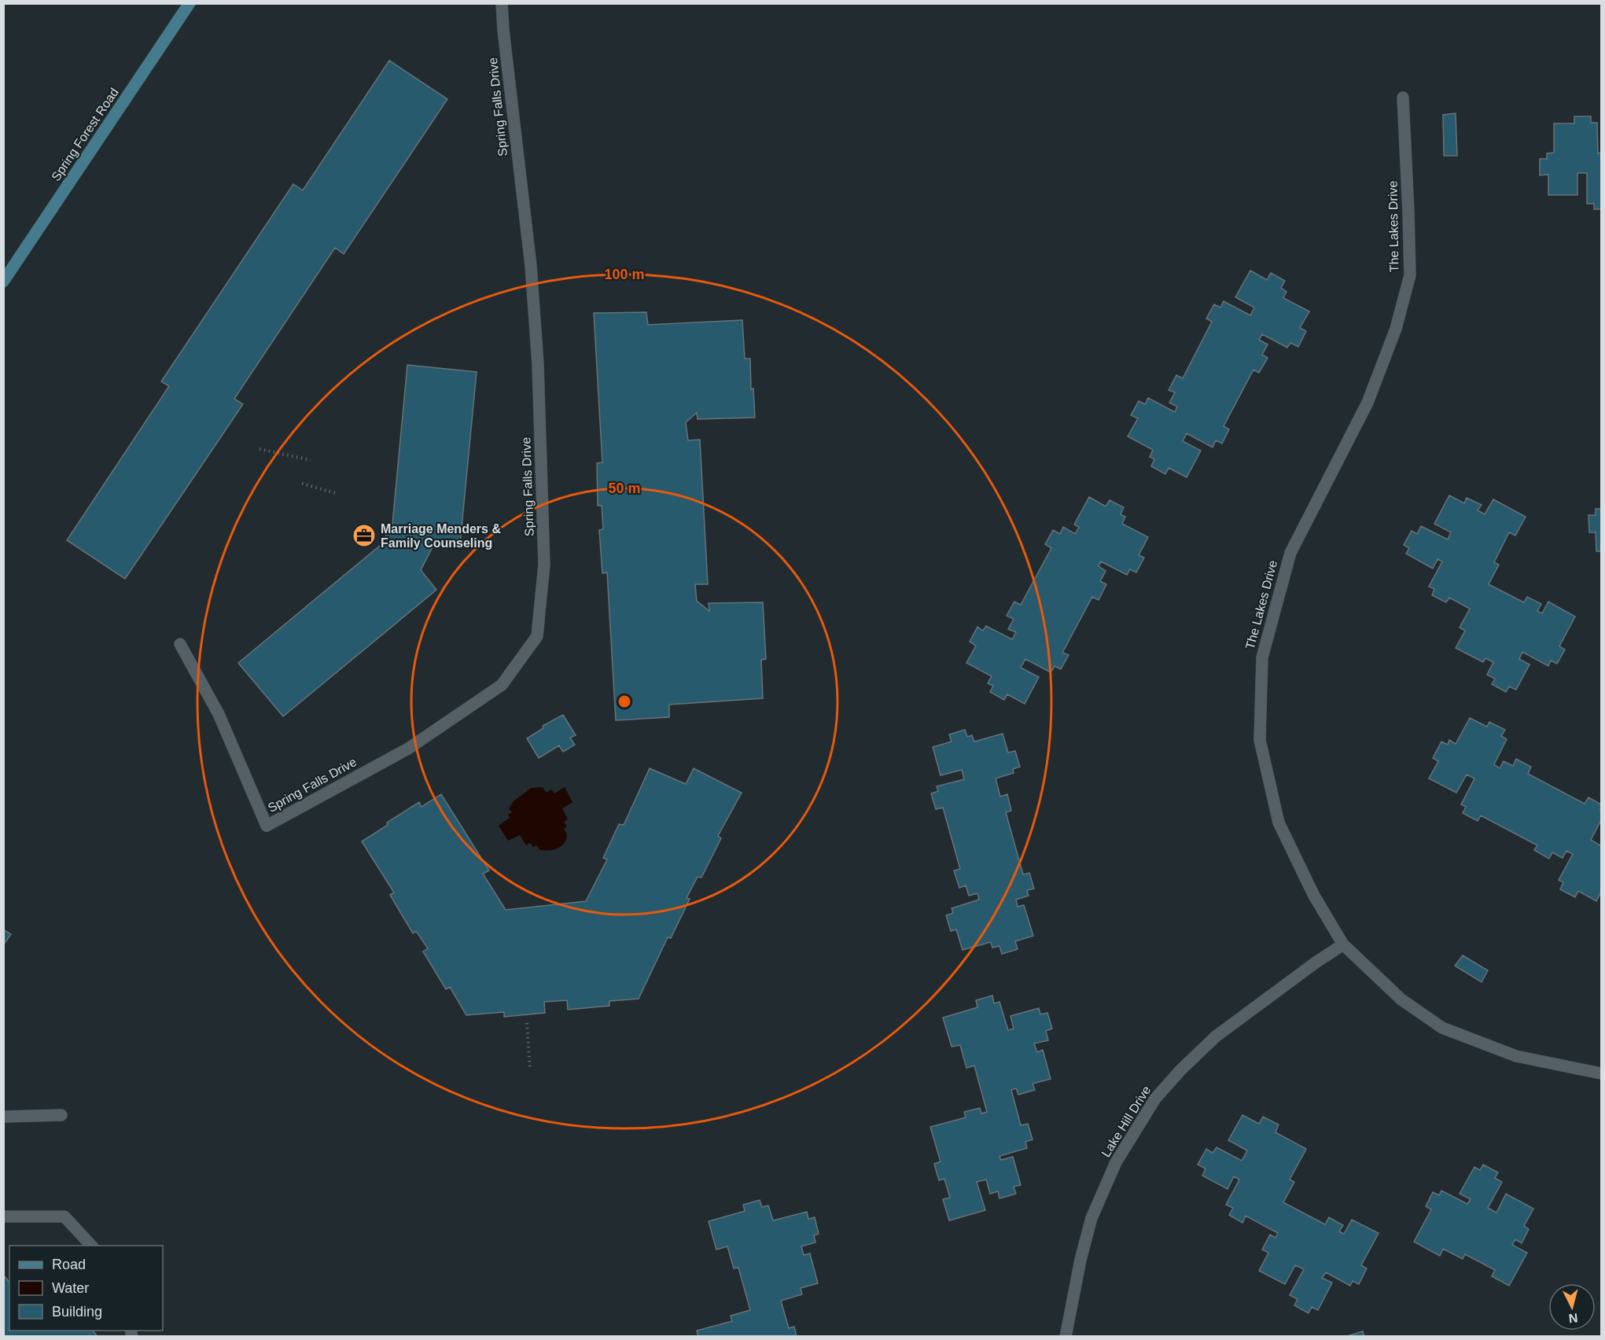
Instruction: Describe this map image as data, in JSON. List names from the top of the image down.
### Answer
{
  "streets": {
    "main road": ["Spring Forest Road"],
    "street": ["Spring Falls Drive", "The Lakes Drive", "Lake Hill Drive"]
  },
  "crossings": [
    ["The Lakes Drive", "Lake Hill Drive"]
  ],
  "places": {
    "office": ["Marriage Menders & Family Counseling"]
  },
  "legend": ["Road", "Water", "Building"],
  "north": "bottom",
  "rings": ["100 m", "50 m"]
}
